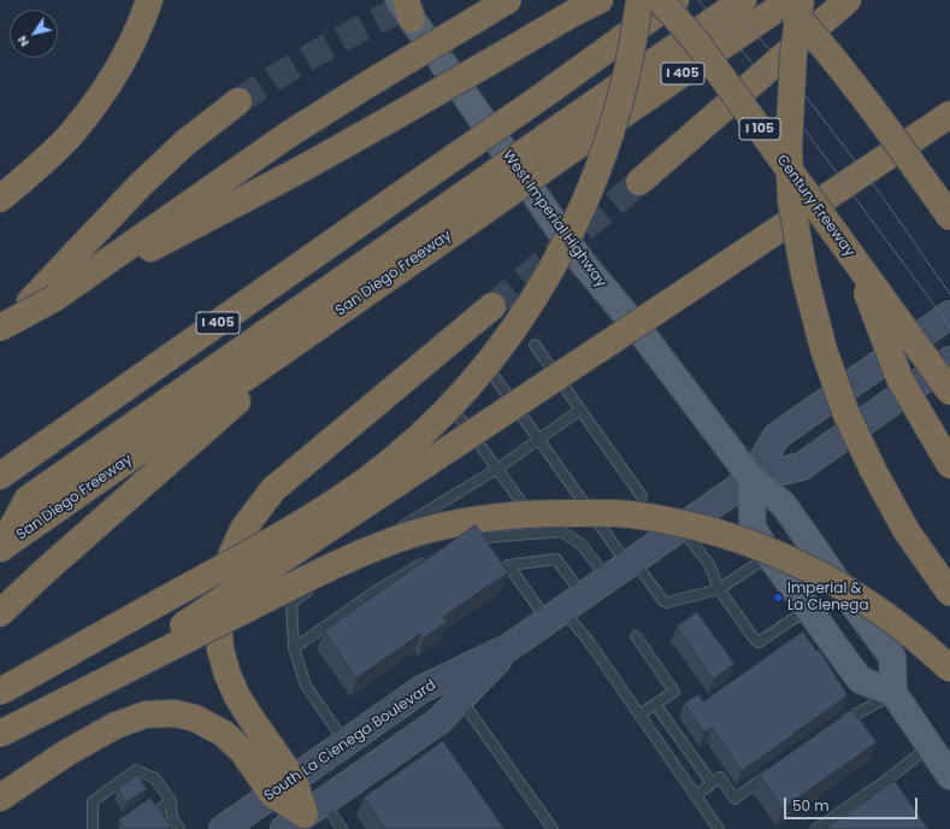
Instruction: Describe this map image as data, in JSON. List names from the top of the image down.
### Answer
{
  "streets": {
    "highway": [
      "I 405",
      "I 105",
      "Century Freeway",
      "San Diego Freeway"
    ],
    "main road": ["West Imperial Highway", "South La Cienega Boulevard"]
  },
  "crossings": [
    ["West Imperial Highway", "South La Cienega Boulevard"]
  ],
  "places": ["Imperial & La Cienega"],
  "scale_bar": "50 m",
  "north": "bottom left"
}
